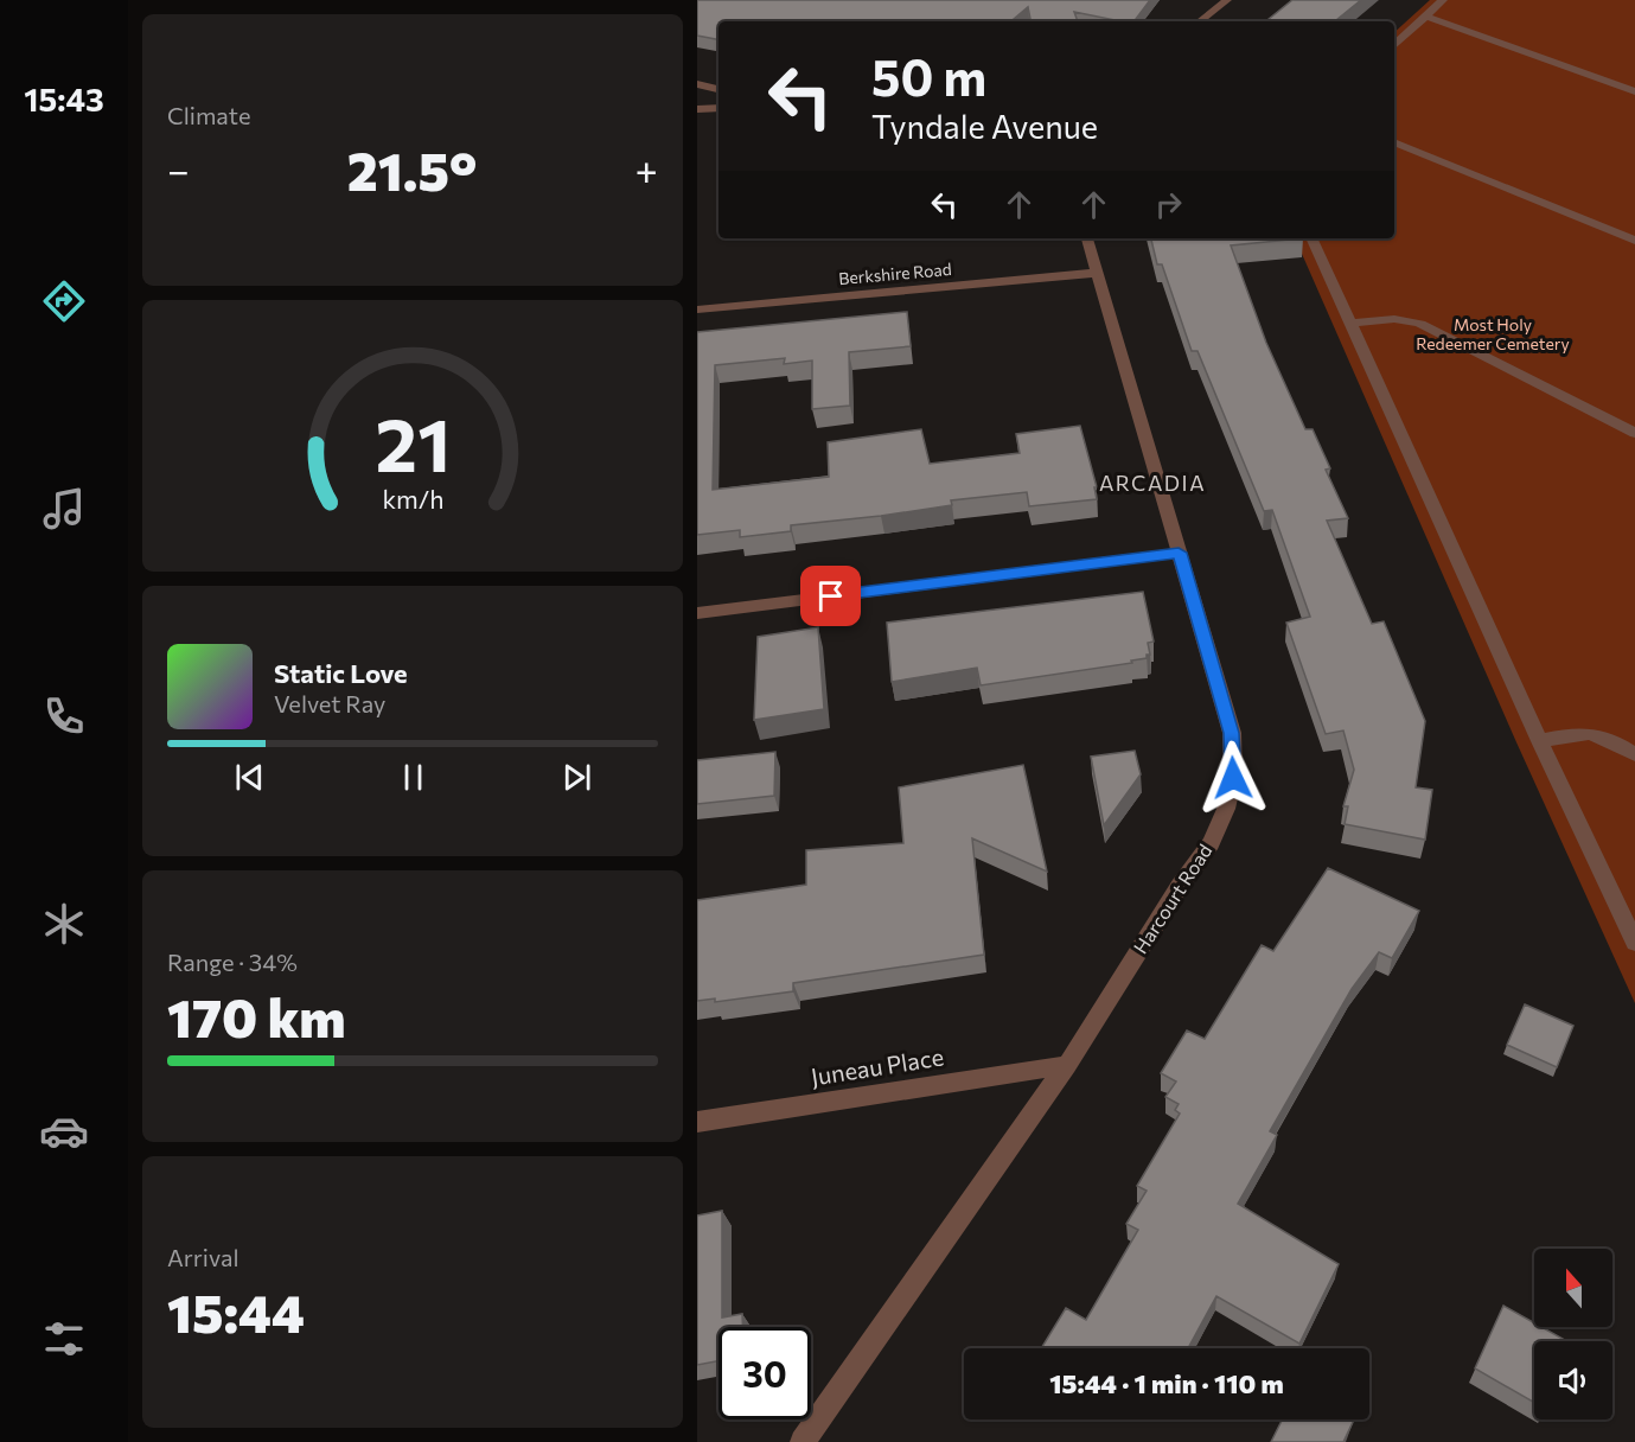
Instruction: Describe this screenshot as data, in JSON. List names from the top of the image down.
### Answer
{
  "streets": {
    "street": ["Berkshire Road", "Harcourt Road", "Juneau Place"]
  },
  "crossings": [
    ["Berkshire Road", "Harcourt Road"],
    ["Harcourt Road", "Juneau Place"]
  ],
  "districts": ["ARCADIA"],
  "parks": ["Most Holy Redeemer Cemetery"],
  "north": "top",
  "page": {
    "tabs": "15:43",
    "tile": [
      "Climate",
      ["Range · 34%", "170 km"],
      ["Arrival", "15:44"]
    ],
    "turn": ["50 m", "Tyndale Avenue"],
    "heat": ["−", "21.5°", "+"],
    "song": ["Static Love", "Velvet Ray"],
    "limit": "30",
    "trip": "15:44 · 1 min · 110 m",
    "gauge": ["21", "km/h"]
  }
}
